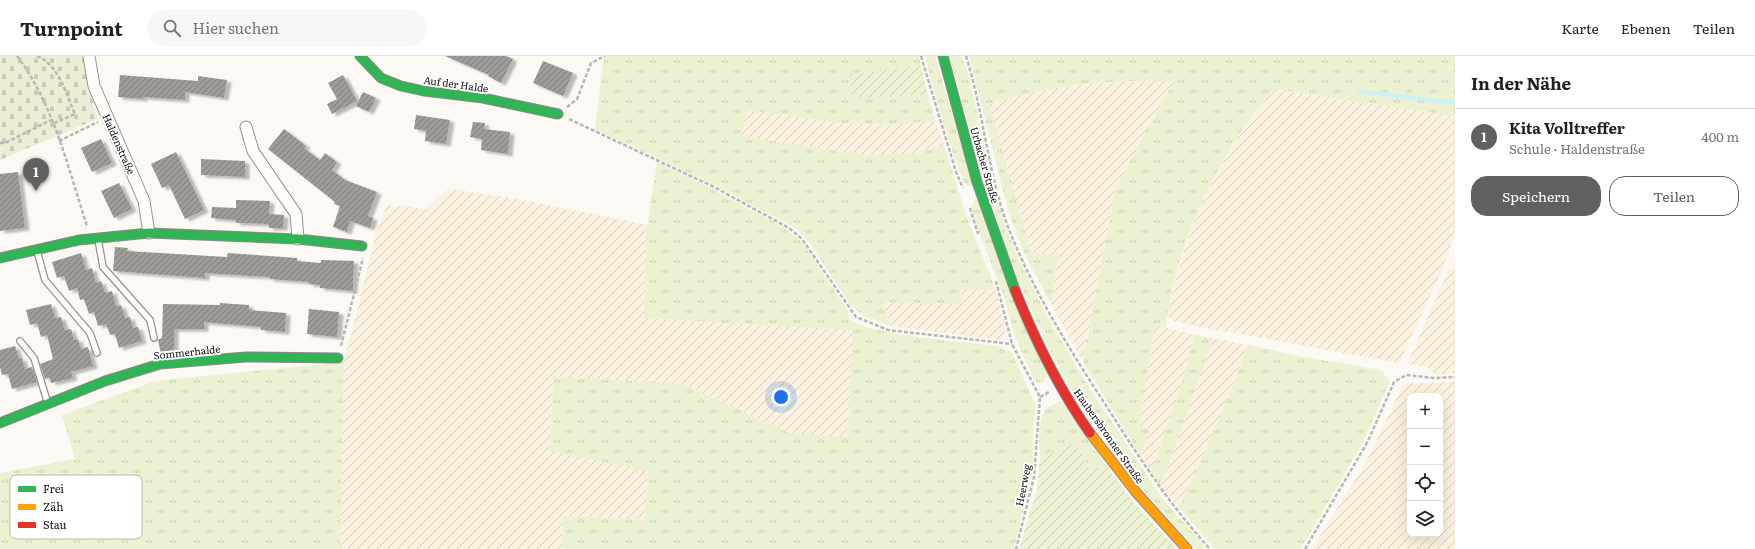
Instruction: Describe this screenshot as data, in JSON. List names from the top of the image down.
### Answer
{
  "streets": {
    "street": [
      "Auf der Halde",
      "Haldenstraße",
      "Urbacher Straße",
      "Sommerhalde",
      "Haubersbronner Straße"
    ],
    "path": ["Heerweg"]
  },
  "crossings": [
    ["Auf der Halde", "Heerweg"],
    ["Urbacher Straße", "Haubersbronner Straße"]
  ],
  "legend": ["Frei", "Zäh", "Stau"],
  "page": {
    "header": "Turnpoint",
    "search": "Hier suchen",
    "nav": ["Karte", "Ebenen", "Teilen"],
    "heading": "In der Nähe",
    "list": [
      {
        "mark": "1",
        "name": "Kita Volltreffer",
        "note": "Schule · Haldenstraße",
        "value": "400 m"
      }
    ],
    "pins": "1",
    "buttons": ["Speichern", "Teilen"],
    "map_buttons": ["+", "−"]
  }
}
